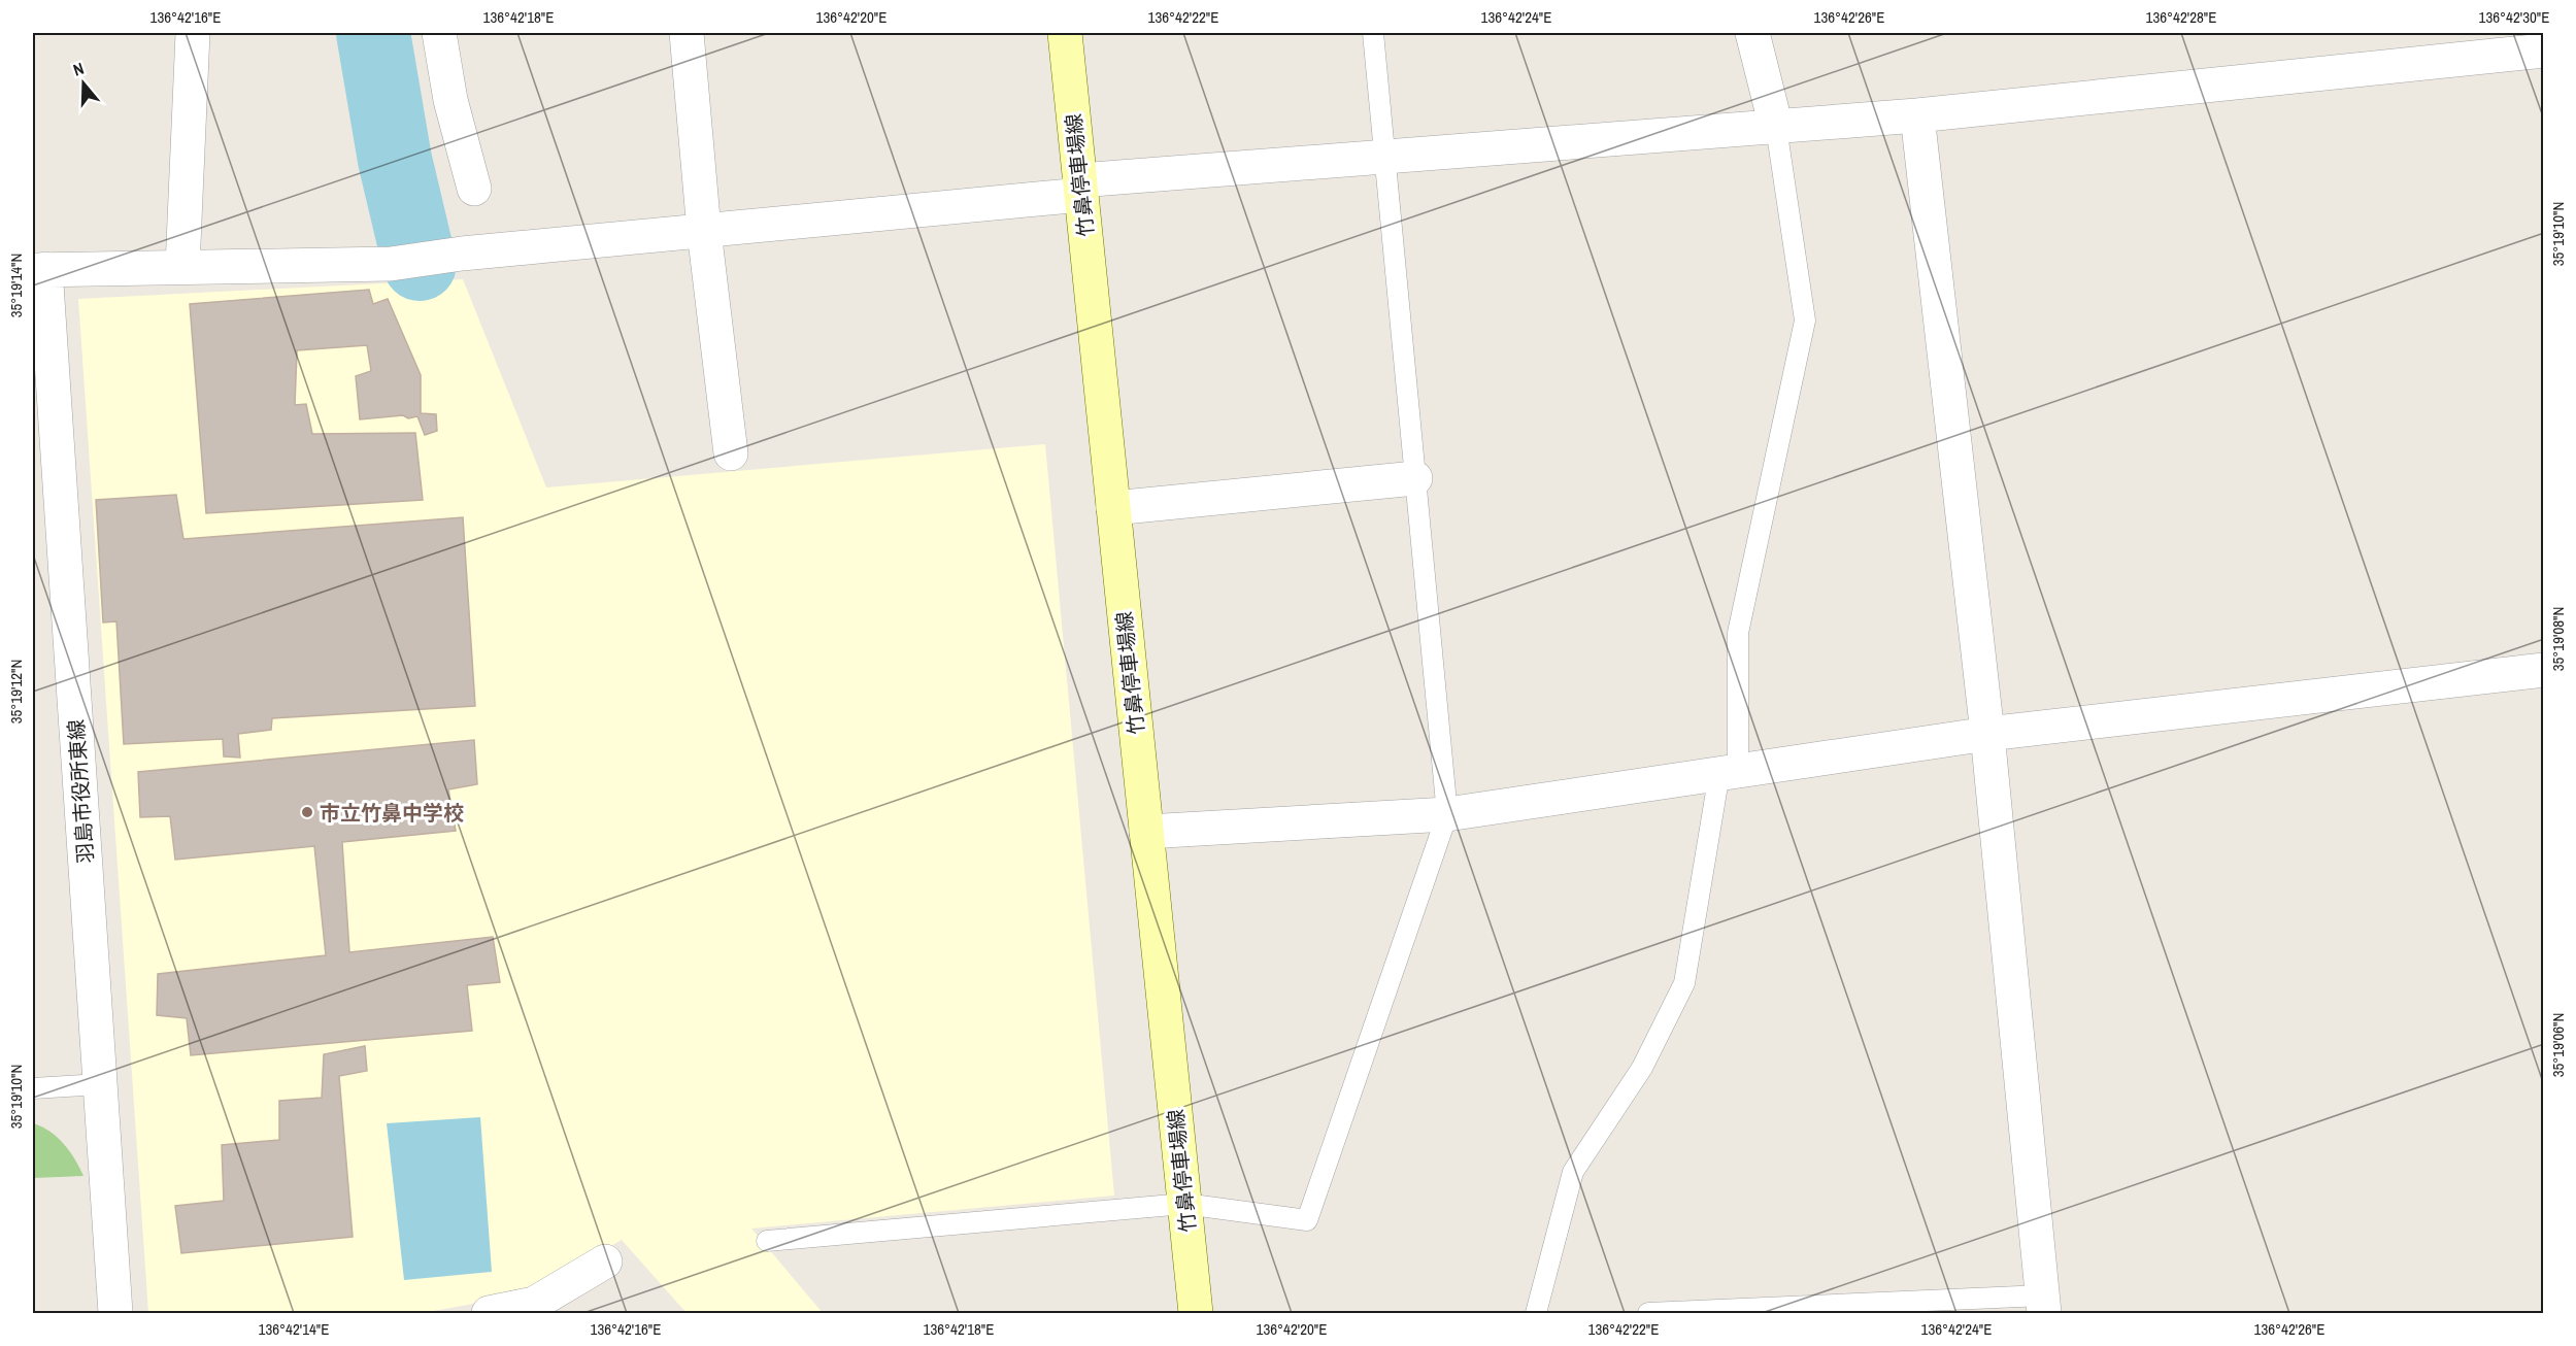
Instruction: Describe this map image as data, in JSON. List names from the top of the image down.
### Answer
{
  "streets": {
    "main road": ["竹鼻停車場線"],
    "street": ["羽島市役所東線"]
  },
  "places": ["市立竹鼻中学校"],
  "north": "top",
  "coordinates": [
    "136°42'16\"E",
    "136°42'18\"E",
    "136°42'20\"E",
    "136°42'22\"E",
    "136°42'24\"E",
    "136°42'26\"E",
    "136°42'28\"E",
    "136°42'30\"E",
    "35°19'10\"N",
    "35°19'14\"N",
    "35°19'08\"N",
    "35°19'12\"N",
    "35°19'06\"N",
    "136°42'14\"E"
  ]
}
